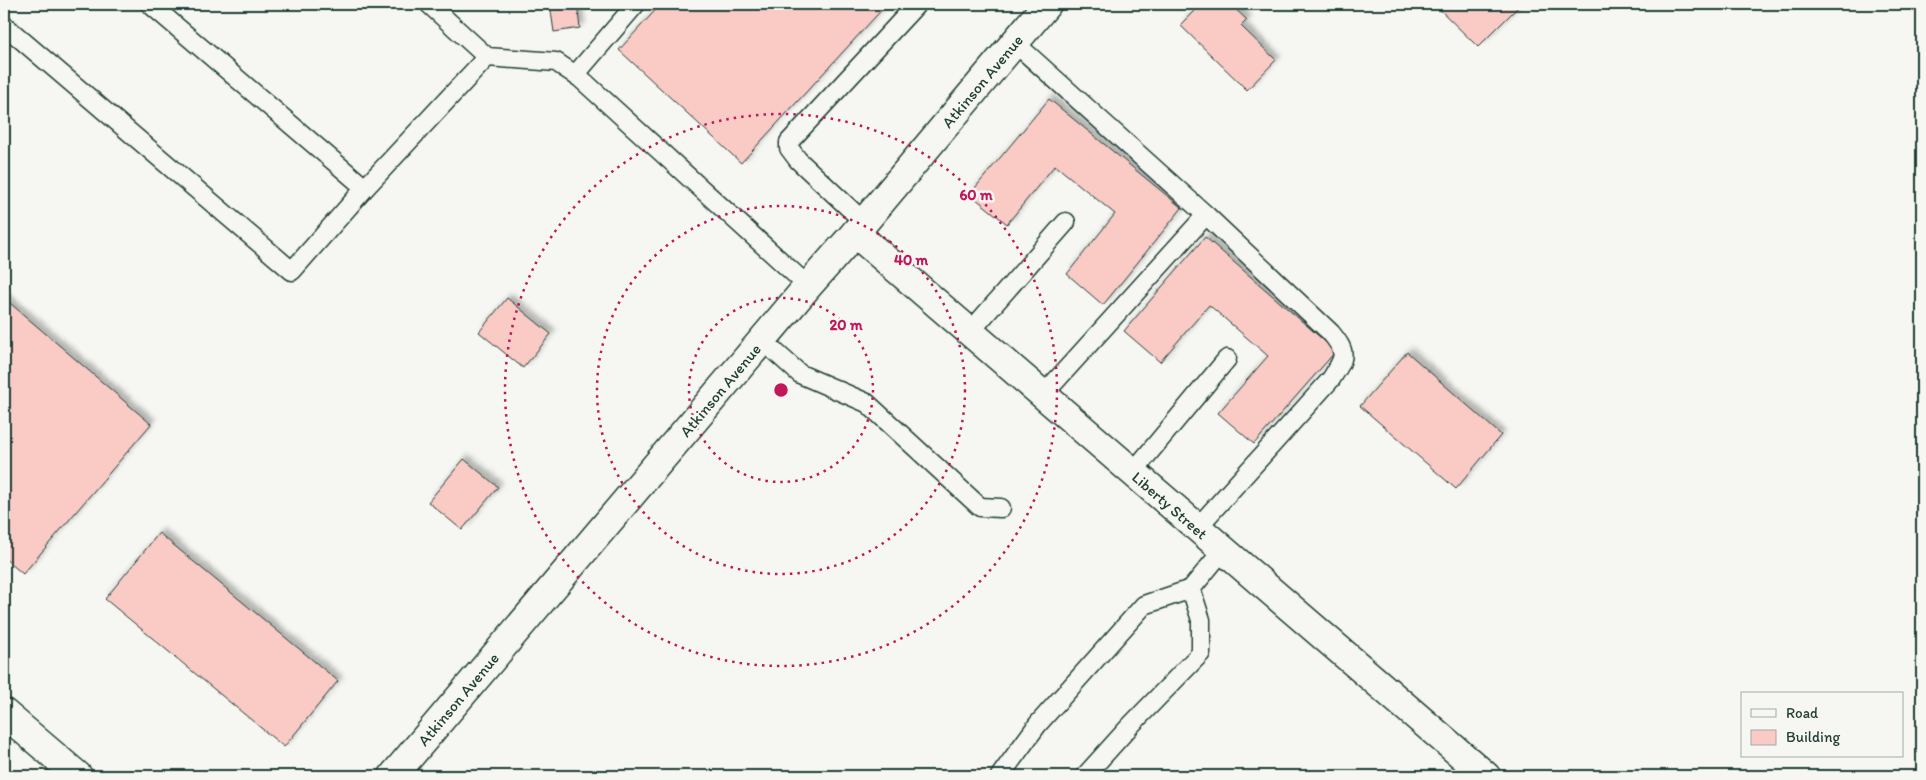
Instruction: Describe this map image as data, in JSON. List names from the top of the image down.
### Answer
{
  "streets": {
    "street": ["Atkinson Avenue", "Liberty Street"]
  },
  "crossings": [
    ["Atkinson Avenue", "Liberty Street"]
  ],
  "legend": ["Road", "Building"],
  "rings": ["60 m", "40 m", "20 m"]
}
